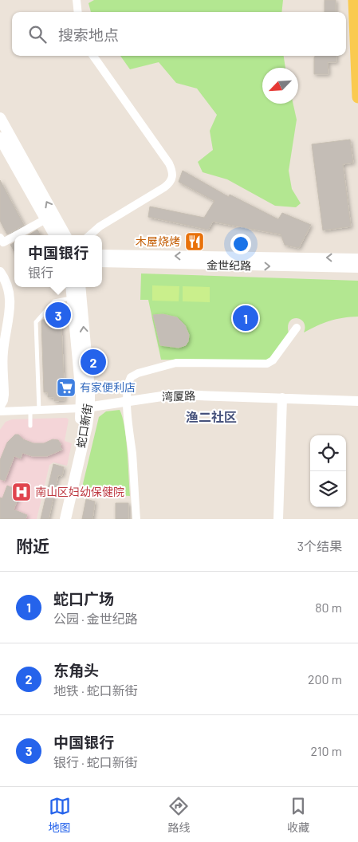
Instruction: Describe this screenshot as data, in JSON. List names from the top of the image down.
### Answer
{
  "streets": {
    "main road": ["蛇口新街"],
    "street": ["金世纪路", "湾厦路"]
  },
  "crossings": [
    ["湾厦路", "蛇口新街"]
  ],
  "districts": ["渔二社区"],
  "places": {
    "restaurant": ["木屋烧烤"],
    "supermarket": ["有家便利店"],
    "hospital": ["南山区妇幼保健院"]
  },
  "north": "bottom left",
  "page": {
    "search": "搜索地点",
    "popup": ["中国银行", "银行"],
    "pins": ["3", "1", "2"],
    "heading": ["附近", "3个结果"],
    "list": [
      {
        "mark": "1",
        "name": "蛇口广场",
        "note": "公园 · 金世纪路",
        "value": "80 m"
      },
      {
        "mark": "2",
        "name": "东角头",
        "note": "地铁 · 蛇口新街",
        "value": "200 m"
      },
      {
        "mark": "3",
        "name": "中国银行",
        "note": "银行 · 蛇口新街",
        "value": "210 m"
      }
    ],
    "nav": ["地图", "路线", "收藏"]
  }
}
